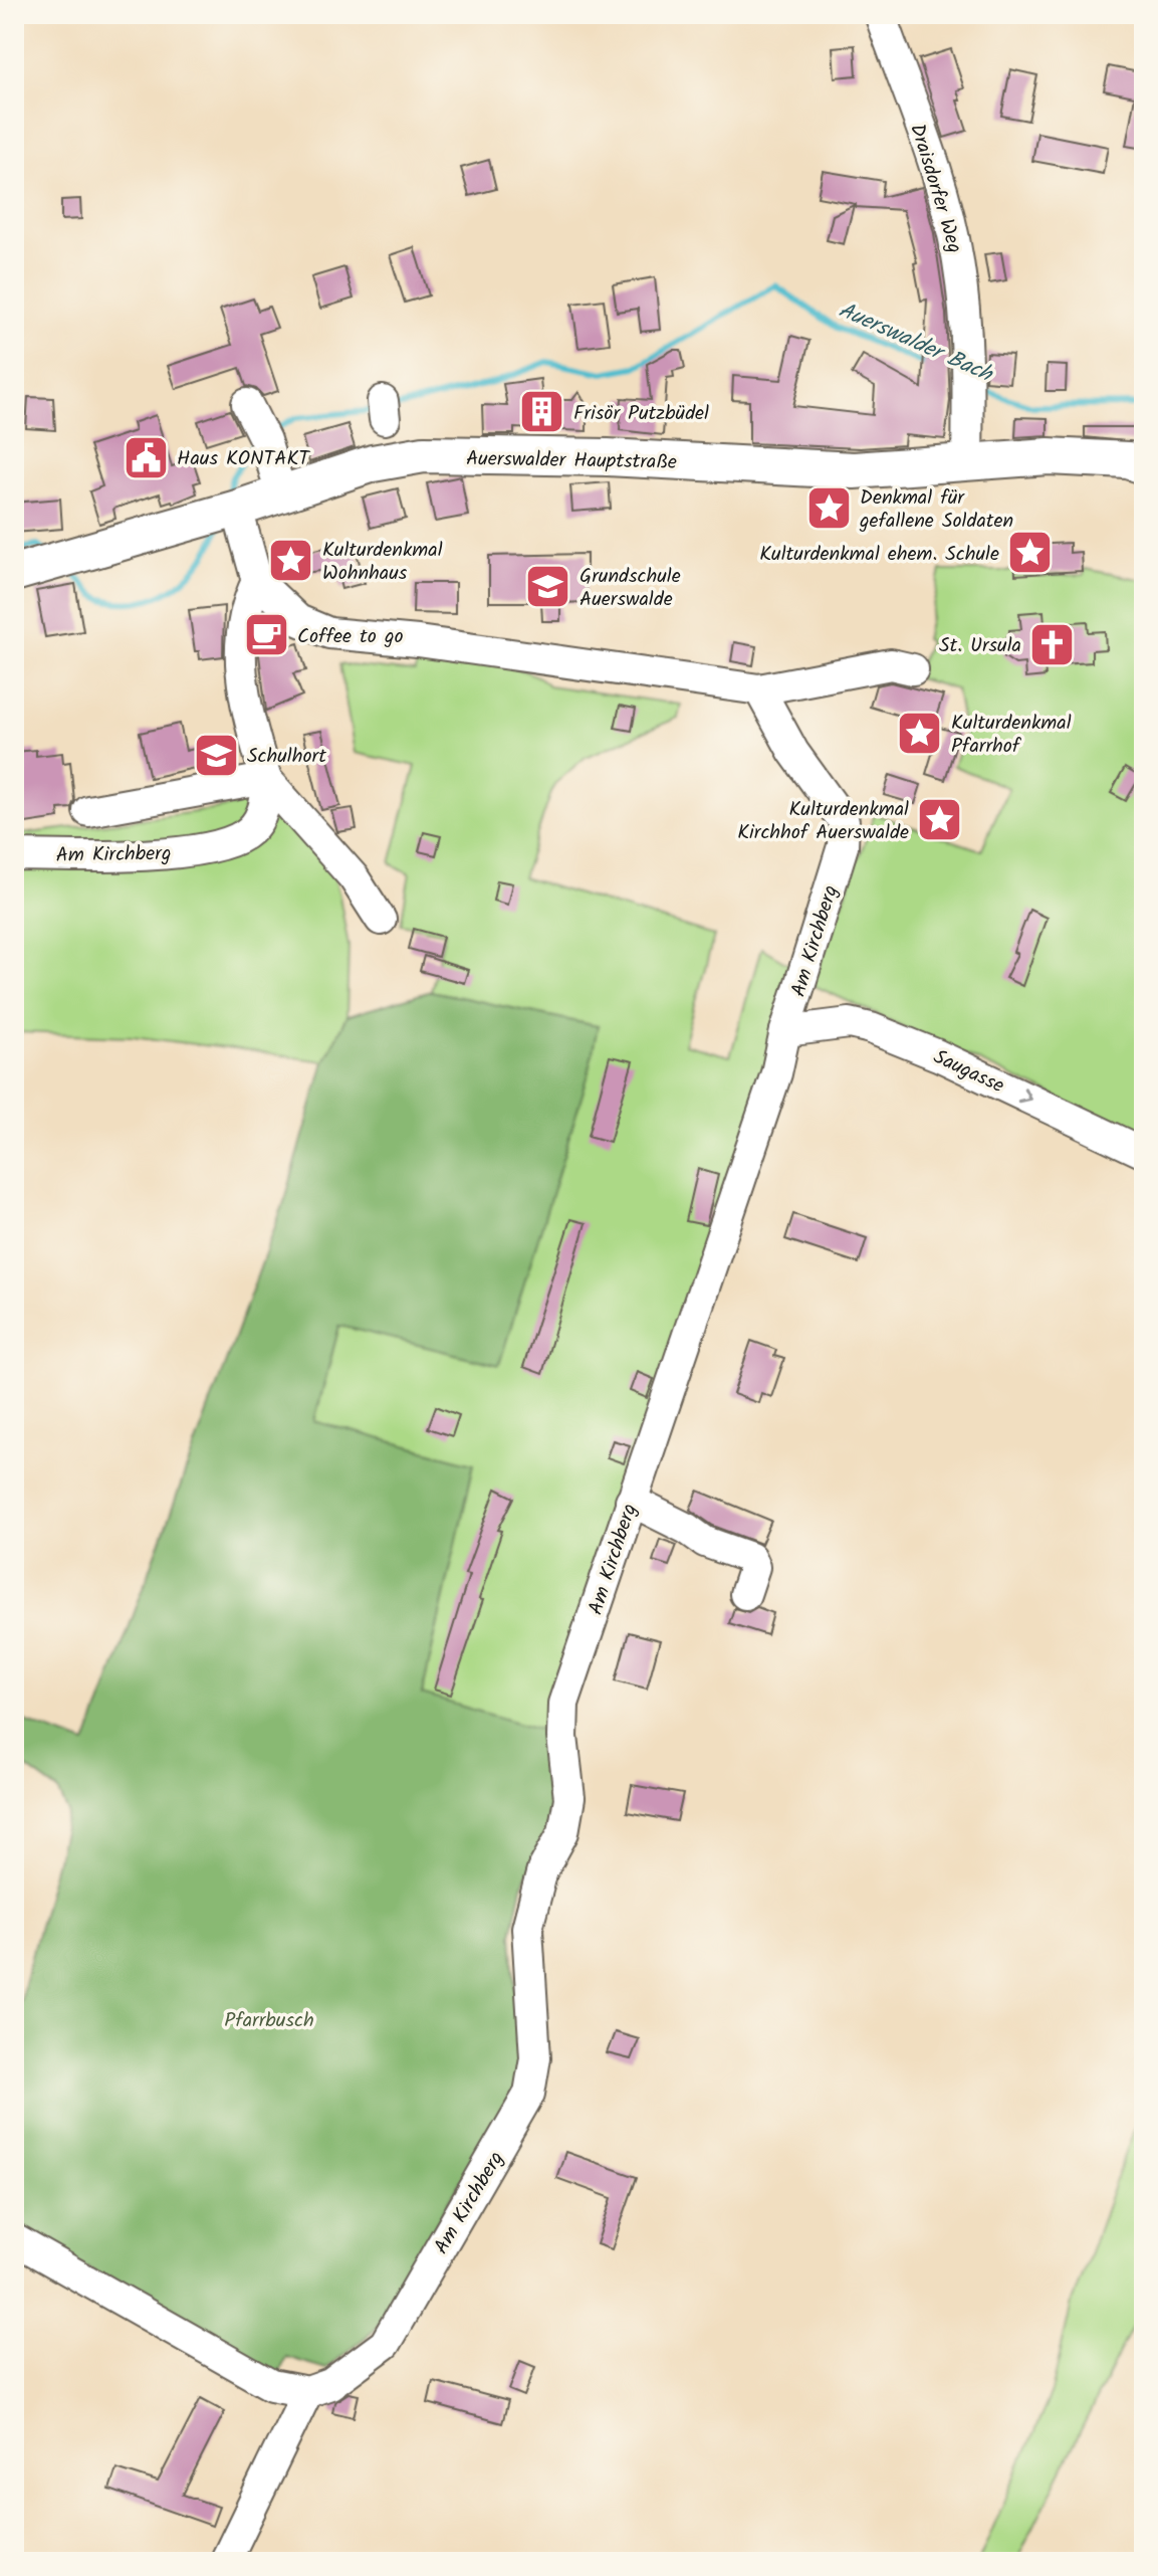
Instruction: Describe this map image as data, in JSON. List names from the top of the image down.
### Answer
{
  "streets": {
    "main road": ["Auerswalder Hauptstraße"],
    "street": ["Draisdorfer Weg", "Am Kirchberg", "Saugasse"]
  },
  "crossings": [
    ["Draisdorfer Weg", "Auerswalder Hauptstraße"],
    ["Am Kirchberg", "Saugasse"]
  ],
  "one_way": ["Saugasse"],
  "water": ["Auerswalder Bach"],
  "parks": ["Pfarrbusch"],
  "places": {
    "building": ["Frisör Putzbüdel"],
    "public building": ["Haus KONTAKT"],
    "place": [
      "Denkmal für gefallene Soldaten",
      "Kulturdenkmal ehem. Schule",
      "Kulturdenkmal Wohnhaus",
      "Kulturdenkmal Pfarrhof",
      "Kulturdenkmal Kirchhof Auerswalde"
    ],
    "school or university": ["Grundschule Auerswalde", "Schulhort"],
    "cafe": ["Coffee to go"],
    "church": ["St. Ursula"]
  }
}
